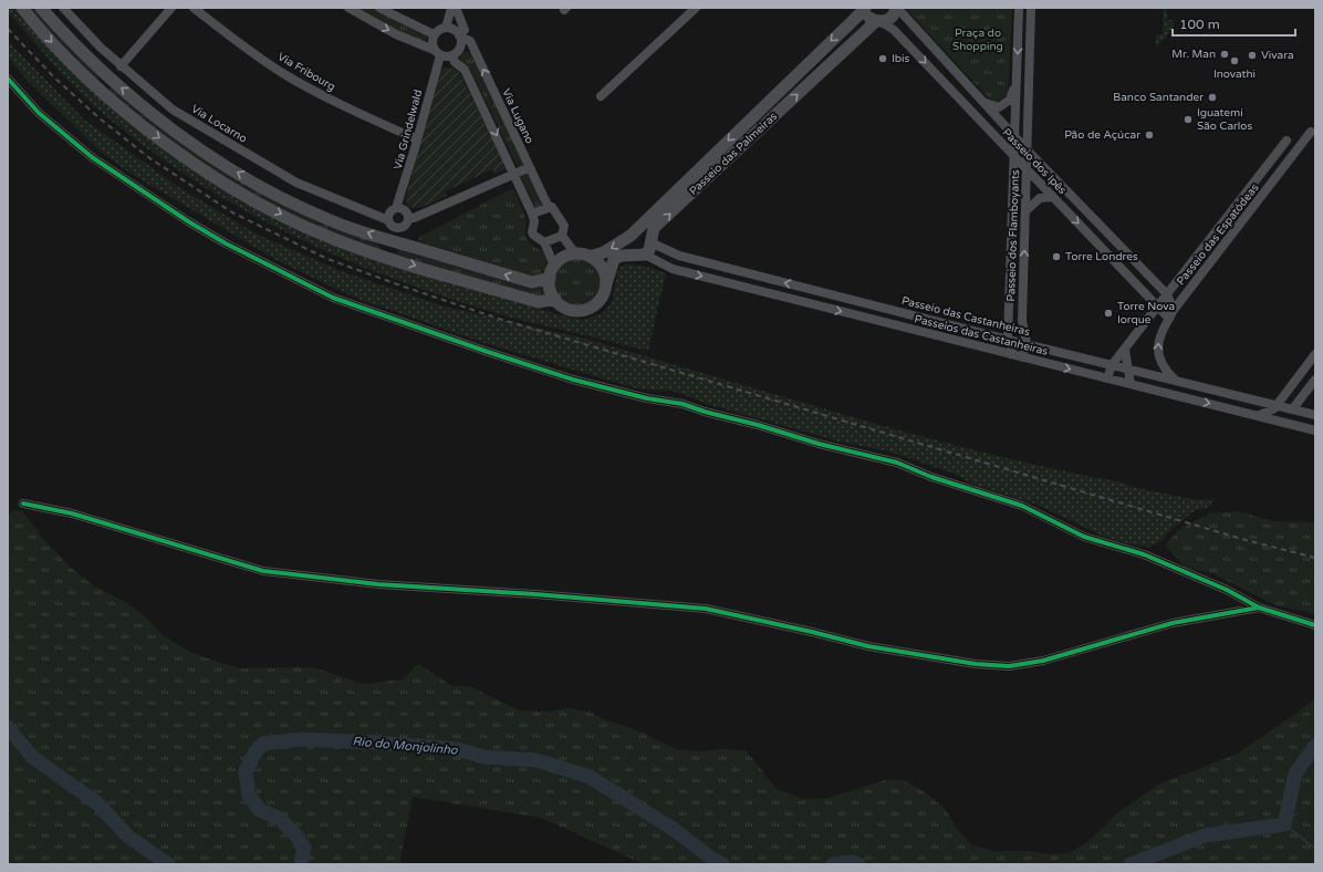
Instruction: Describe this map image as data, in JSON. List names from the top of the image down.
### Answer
{
  "streets": {
    "street": [
      "Via Fribourg",
      "Via Lugano",
      "Via Locarno",
      "Via Grindelwald",
      "Passeio das Palmeiras",
      "Passeio dos Ipês",
      "Passeio das Espatódeas",
      "Passeio dos Flamboyants",
      "Passeio das Castanheiras",
      "Passeios das Castanheiras"
    ]
  },
  "crossings": [
    ["Via Fribourg", "Via Grindelwald"],
    ["Via Lugano", "Via Grindelwald"],
    ["Via Lugano", "Passeio das Palmeiras"],
    ["Via Locarno", "Via Grindelwald"],
    ["Passeio das Palmeiras", "Passeio dos Ipês"],
    ["Passeio das Palmeiras", "Passeio das Castanheiras"],
    ["Passeio das Palmeiras", "Passeios das Castanheiras"],
    ["Passeio dos Ipês", "Passeio das Espatódeas"],
    ["Passeio dos Ipês", "Passeio dos Flamboyants"],
    ["Passeio das Espatódeas", "Passeio das Castanheiras"],
    ["Passeio dos Flamboyants", "Passeio das Castanheiras"],
    ["Passeio dos Flamboyants", "Passeios das Castanheiras"]
  ],
  "one_way": ["Passeio das Castanheiras", "Passeios das Castanheiras"],
  "water": ["Rio do Monjolinho"],
  "parks": ["Praça do Shopping"],
  "places": [
    "Mr. Man",
    "Vivara",
    "Ibis",
    "Inovathi",
    "Banco Santander",
    "Iguatemi São Carlos",
    "Pão de Açúcar",
    "Torre Londres",
    "Torre Nova Iorque"
  ],
  "scale_bar": "100 m"
}
